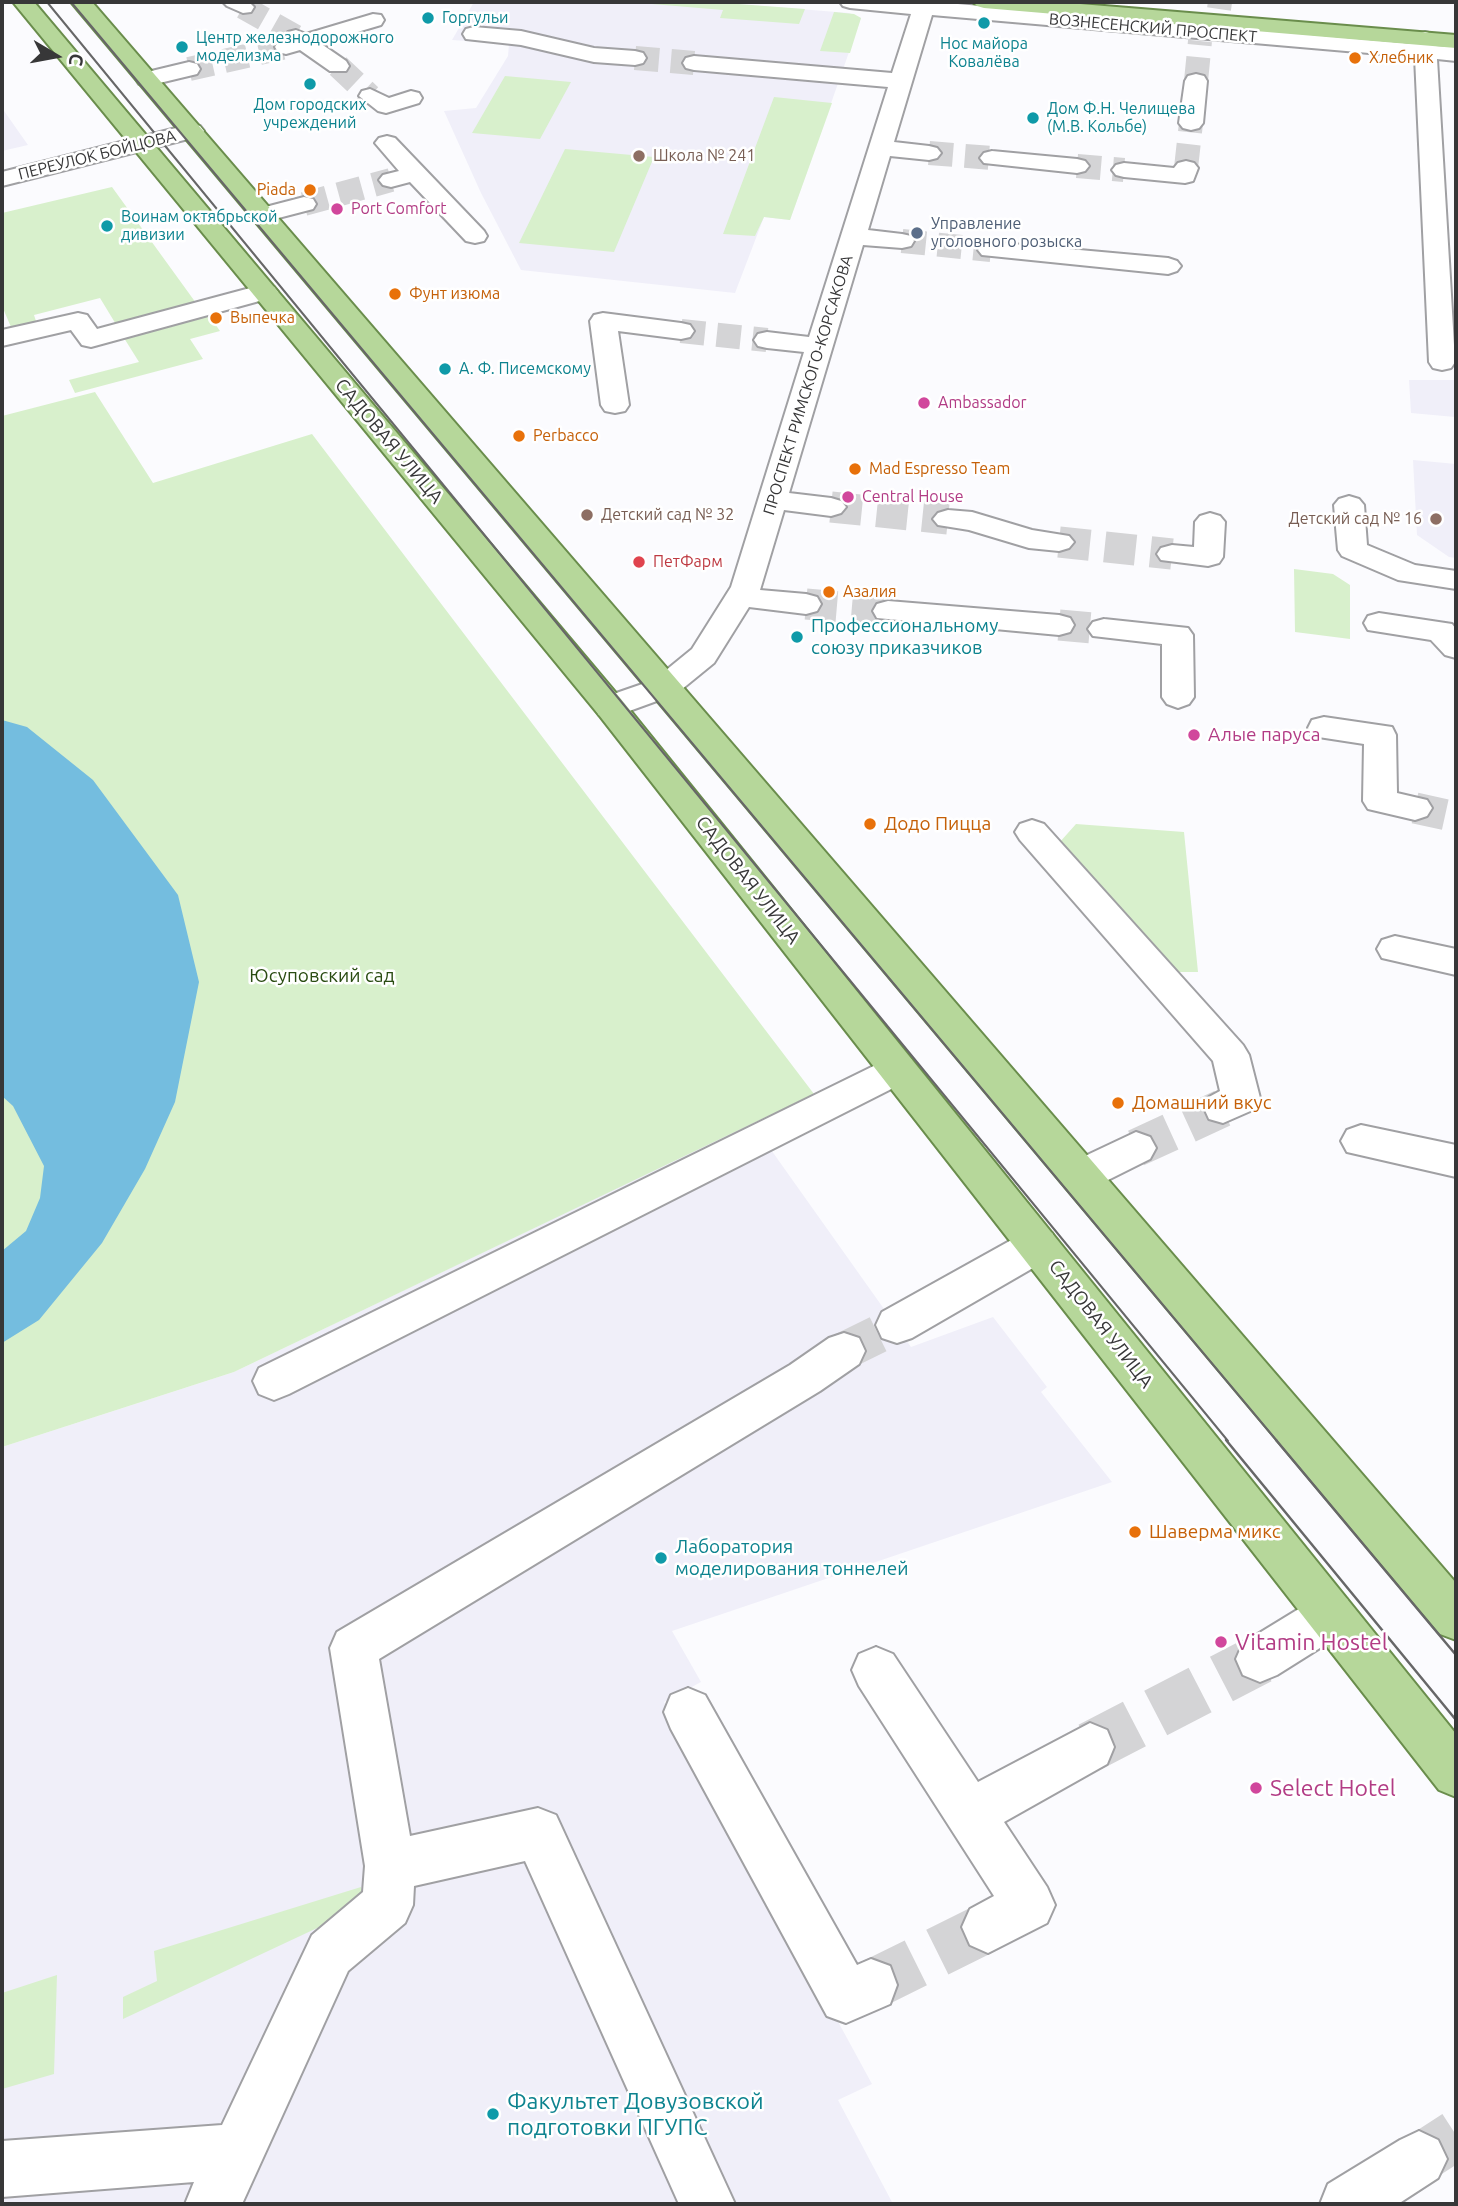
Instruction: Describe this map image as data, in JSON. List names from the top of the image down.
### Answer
{
  "streets": {
    "main road": ["ВОЗНЕСЕНСКИЙ ПРОСПЕКТ", "САДОВАЯ УЛИЦА"],
    "street": ["ПЕРЕУЛОК БОЙЦОВА", "ПРОСПЕКТ РИМСКОГО-КОРСАКОВА"]
  },
  "crossings": [
    ["ВОЗНЕСЕНСКИЙ ПРОСПЕКТ", "ПРОСПЕКТ РИМСКОГО-КОРСАКОВА"],
    ["ПЕРЕУЛОК БОЙЦОВА", "САДОВАЯ УЛИЦА"],
    ["ПРОСПЕКТ РИМСКОГО-КОРСАКОВА", "САДОВАЯ УЛИЦА"]
  ],
  "parks": ["Юсуповский сад"],
  "places": [
    "Горгульи",
    "Нос майора Ковалёва",
    "Центр железнодорожного моделизма",
    "Хлебник",
    "Дом городских учреждений",
    "Дом Ф.Н. Челищева (М.В. Кольбе)",
    "Школа № 241",
    "Piada",
    "Port Comfort",
    "Воинам октябрьской дивизии",
    "Управление уголовного розыска",
    "Фунт изюма",
    "Выпечка",
    "А. Ф. Писемскому",
    "Ambassador",
    "Perbacco",
    "Mad Espresso Team",
    "Central House",
    "Детский сад № 32",
    "Детский сад № 16",
    "ПетФарм",
    "Азалия",
    "Профессиональному союзу приказчиков",
    "Алые паруса",
    "Додо Пицца",
    "Домашний вкус",
    "Шаверма микс",
    "Лаборатория моделирования тоннелей",
    "Vitamin Hostel",
    "Select Hotel",
    "Факультет Довузовской подготовки ПГУПС"
  ],
  "north": "right"
}
